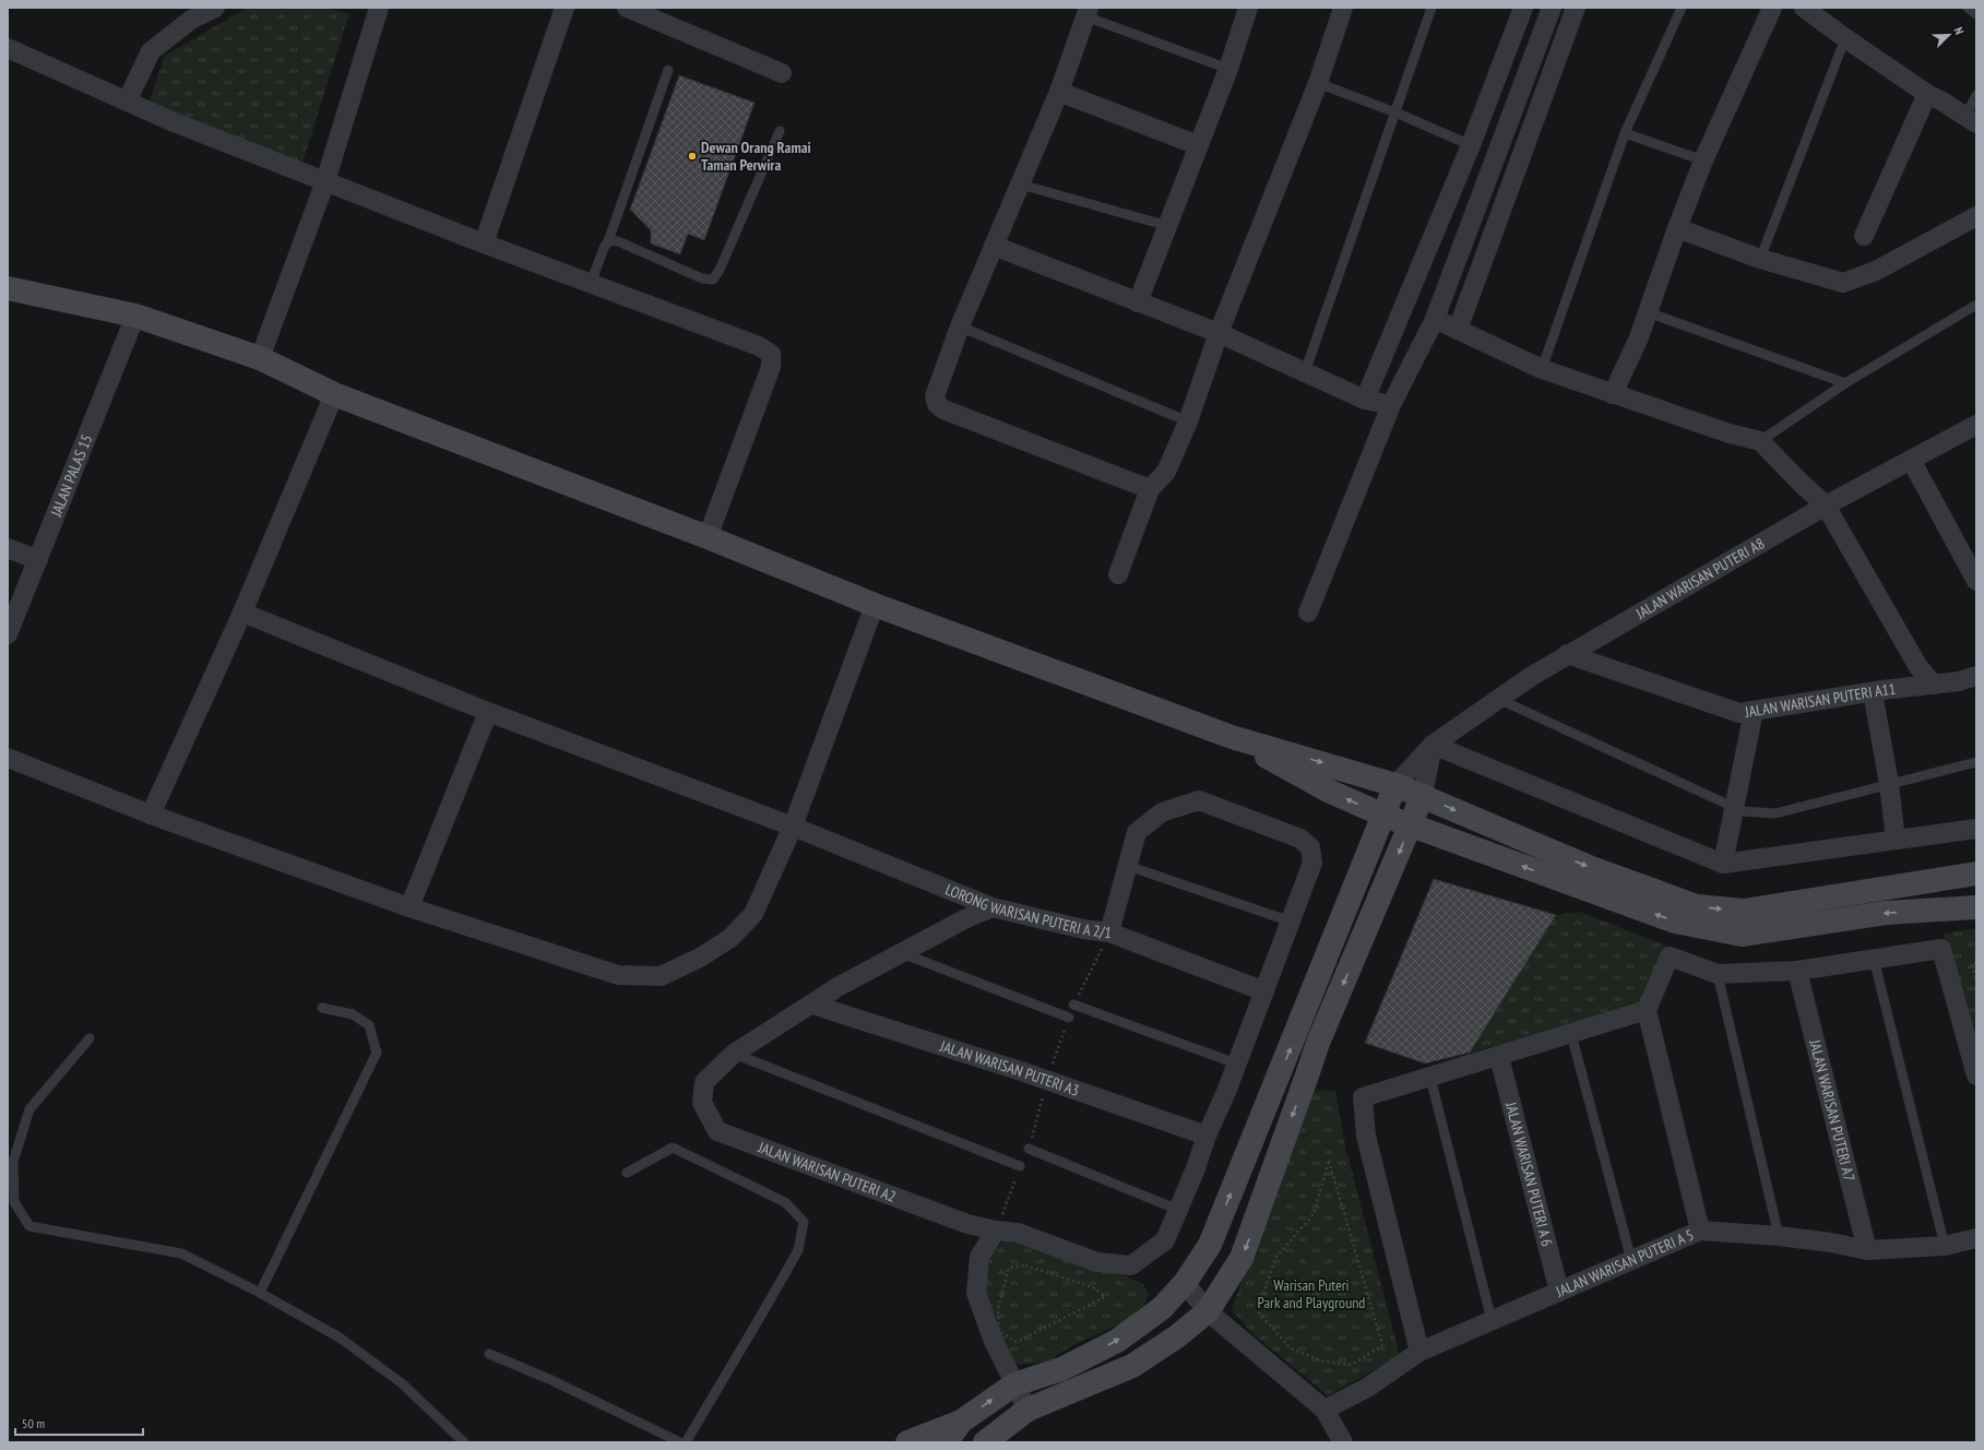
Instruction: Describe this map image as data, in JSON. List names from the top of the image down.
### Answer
{
  "streets": {
    "street": [
      "JALAN PALAS 15",
      "JALAN WARISAN PUTERI A8",
      "JALAN WARISAN PUTERI A11",
      "LORONG WARISAN PUTERI A 2/1",
      "JALAN WARISAN PUTERI A3",
      "JALAN WARISAN PUTERI A7",
      "JALAN WARISAN PUTERI A2",
      "JALAN WARISAN PUTERI A 6",
      "JALAN WARISAN PUTERI A 5"
    ]
  },
  "crossings": [
    ["JALAN WARISAN PUTERI A8", "JALAN WARISAN PUTERI A11"],
    ["LORONG WARISAN PUTERI A 2/1", "JALAN WARISAN PUTERI A2"],
    ["JALAN WARISAN PUTERI A3", "JALAN WARISAN PUTERI A2"],
    ["JALAN WARISAN PUTERI A7", "JALAN WARISAN PUTERI A 5"],
    ["JALAN WARISAN PUTERI A 6", "JALAN WARISAN PUTERI A 5"]
  ],
  "parks": ["Warisan Puteri Park and Playground"],
  "places": ["Dewan Orang Ramai Taman Perwira"],
  "scale_bar": "50 m",
  "north": "top right"
}
